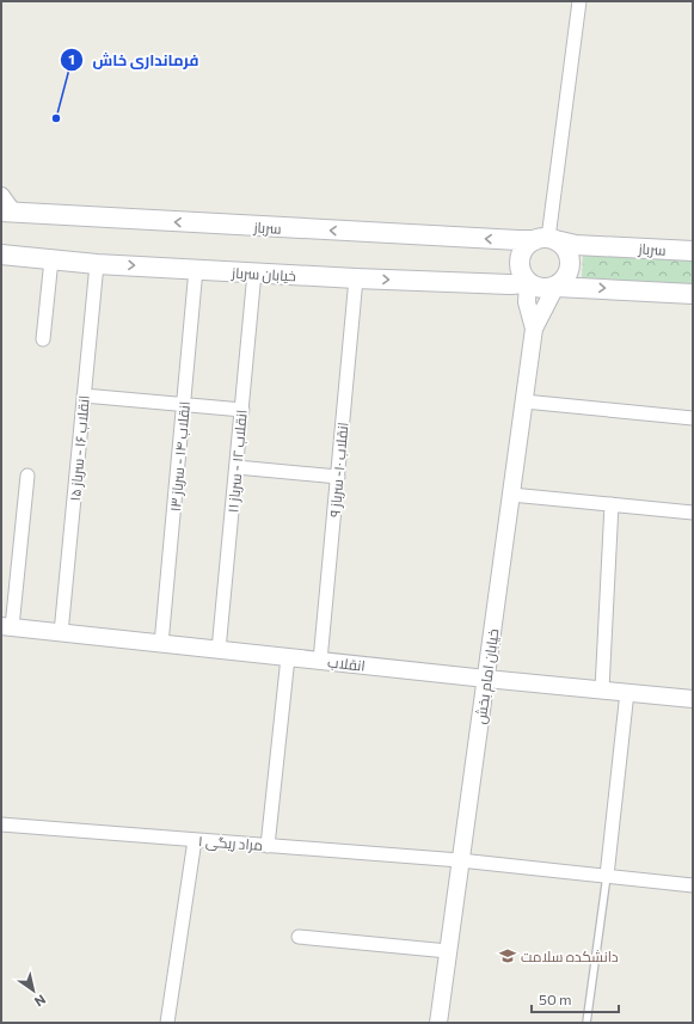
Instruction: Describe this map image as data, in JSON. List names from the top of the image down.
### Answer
{
  "streets": {
    "main road": ["سرباز", "خیابان سرباز"],
    "street": [
      "انقلاب ۱۶ - سرباز ۱۵",
      "انقلاب ۱۴ - سرباز ۱۳",
      "انقلاب ۱۲ - سرباز ۱۱",
      "انقلاب ۱۰- سرباز ۹",
      "انقلاب",
      "خیابان امام بخش",
      "مراد ریگی ۱"
    ]
  },
  "crossings": [
    ["سرباز", "خیابان سرباز"],
    ["خیابان سرباز", "انقلاب ۱۶ - سرباز ۱۵"],
    ["خیابان سرباز", "انقلاب ۱۴ - سرباز ۱۳"],
    ["خیابان سرباز", "انقلاب ۱۲ - سرباز ۱۱"],
    ["خیابان سرباز", "انقلاب ۱۰- سرباز ۹"],
    ["انقلاب ۱۶ - سرباز ۱۵", "انقلاب"],
    ["انقلاب ۱۴ - سرباز ۱۳", "انقلاب"],
    ["انقلاب ۱۲ - سرباز ۱۱", "انقلاب"],
    ["انقلاب ۱۰- سرباز ۹", "انقلاب"],
    ["انقلاب", "خیابان امام بخش"],
    ["خیابان امام بخش", "مراد ریگی ۱"]
  ],
  "one_way": ["سرباز", "خیابان سرباز"],
  "places": {
    "other": ["فرمانداری خاش"],
    "school or university": ["دانشکده سلامت"]
  },
  "scale_bar": "50 m",
  "north": "bottom right"
}
